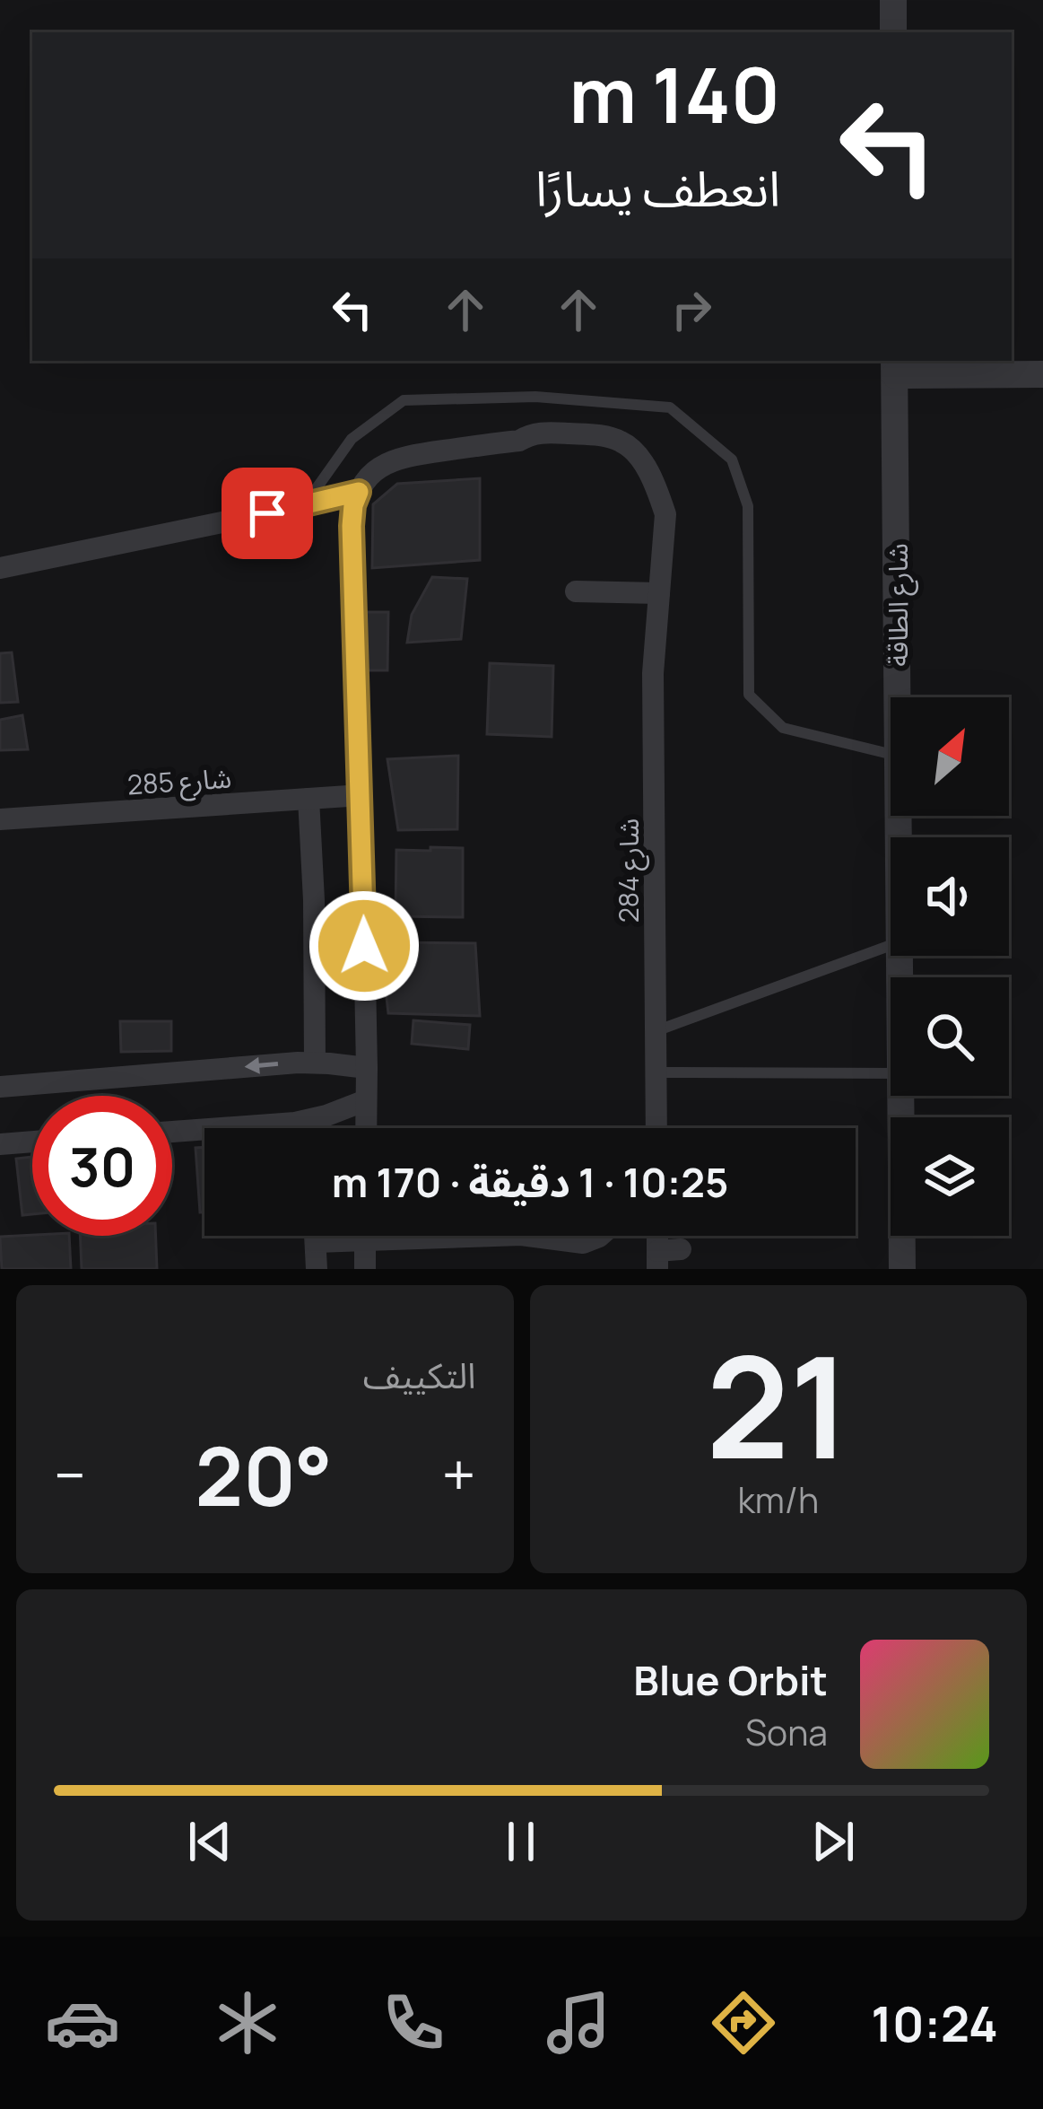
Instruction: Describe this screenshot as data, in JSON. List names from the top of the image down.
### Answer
{
  "streets": {
    "street": ["شارع الطاقة", "شارع 285", "شارع 284"]
  },
  "north": "top right",
  "page": {
    "turn": ["140 m", "انعطف يسارًا"],
    "limit": "30",
    "trip": "10:25 · 1 دقيقة · 170 m",
    "tile": [
      ["21", "km/h"],
      "التكييف"
    ],
    "heat": ["−", "20°", "+"],
    "song": ["Blue Orbit", "Sona"],
    "tabs": "10:24"
  }
}
